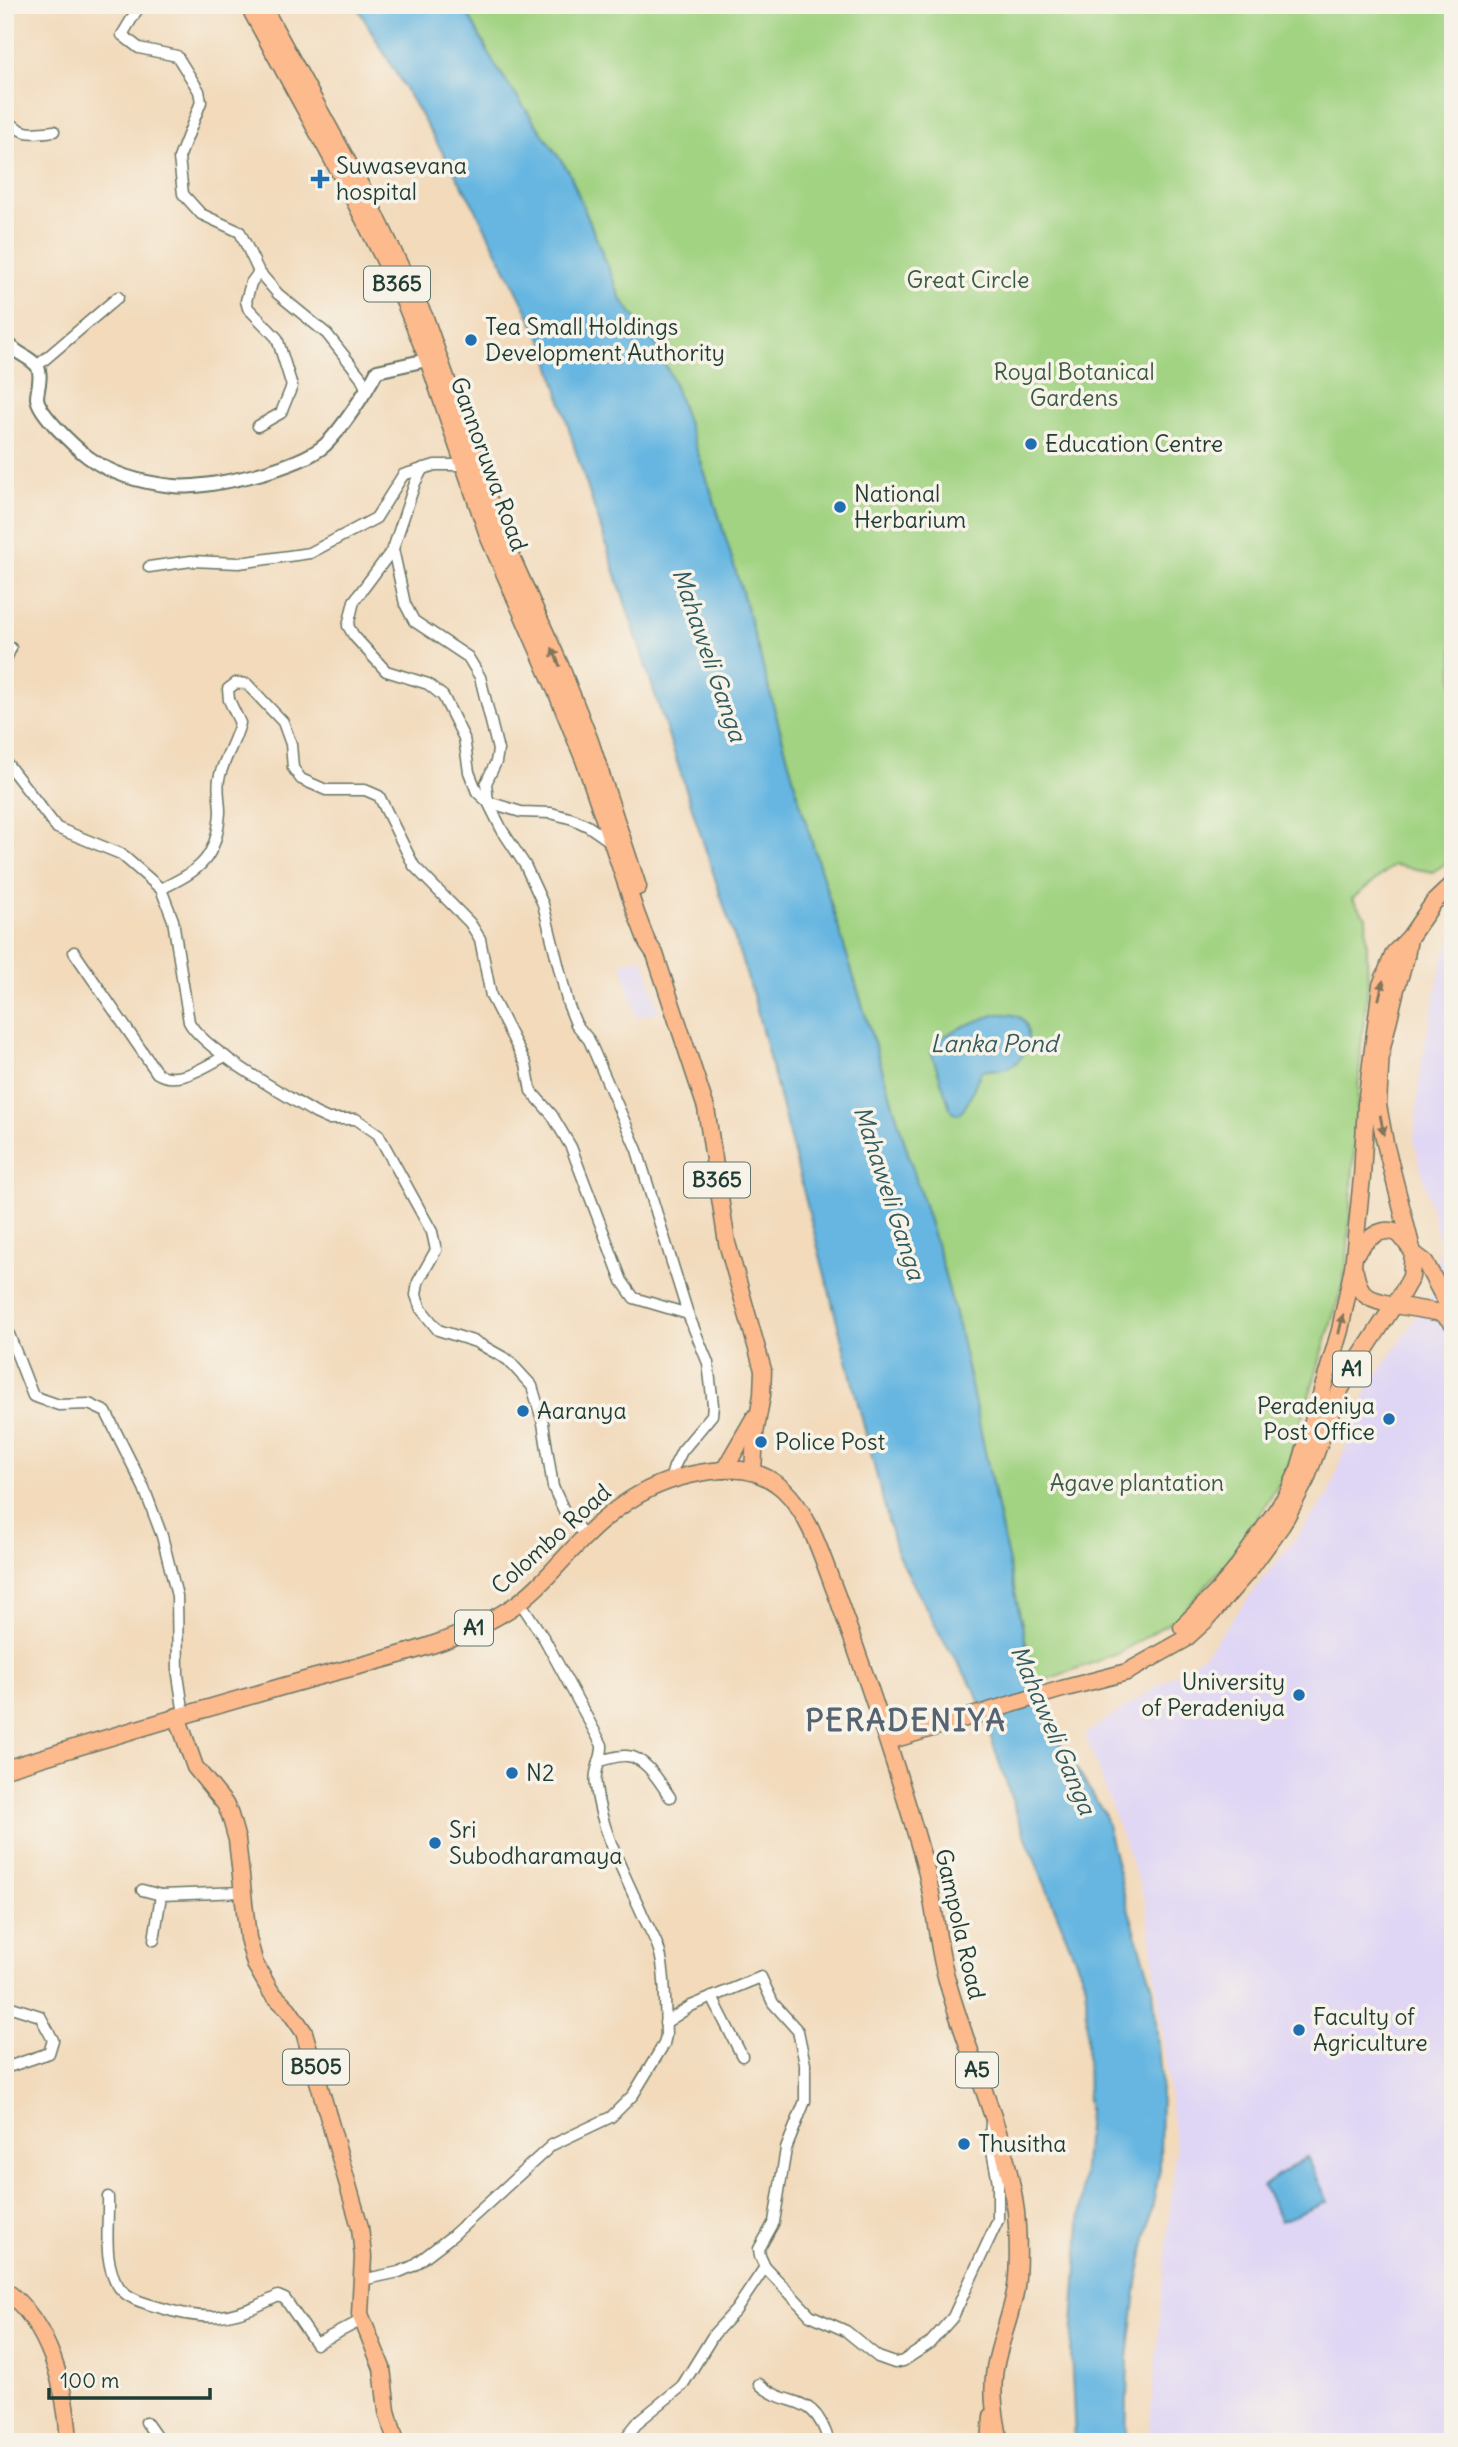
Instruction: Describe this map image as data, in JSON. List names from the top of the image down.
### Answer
{
  "streets": {
    "main road": [
      "B365",
      "Gannoruwa Road",
      "A1",
      "Colombo Road",
      "Gampola Road",
      "B505",
      "A5"
    ]
  },
  "crossings": [
    ["Gannoruwa Road", "Colombo Road"],
    ["A1", "Colombo Road"],
    ["A1", "Gampola Road"],
    ["Colombo Road", "Gampola Road"],
    ["Colombo Road", "B505"],
    ["Gampola Road", "A5"]
  ],
  "districts": ["PERADENIYA"],
  "water": ["Mahaweli Ganga", "Lanka Pond"],
  "parks": ["Great Circle", "Royal Botanical Gardens", "Agave plantation"],
  "places": {
    "health": ["Suwasevana hospital"],
    "other": [
      "Tea Small Holdings Development Authority",
      "Education Centre",
      "National Herbarium",
      "Aaranya",
      "Peradeniya Post Office",
      "Police Post",
      "University of Peradeniya",
      "N2",
      "Sri Subodharamaya",
      "Faculty of Agriculture",
      "Thusitha"
    ]
  },
  "scale_bar": "100 m"
}
